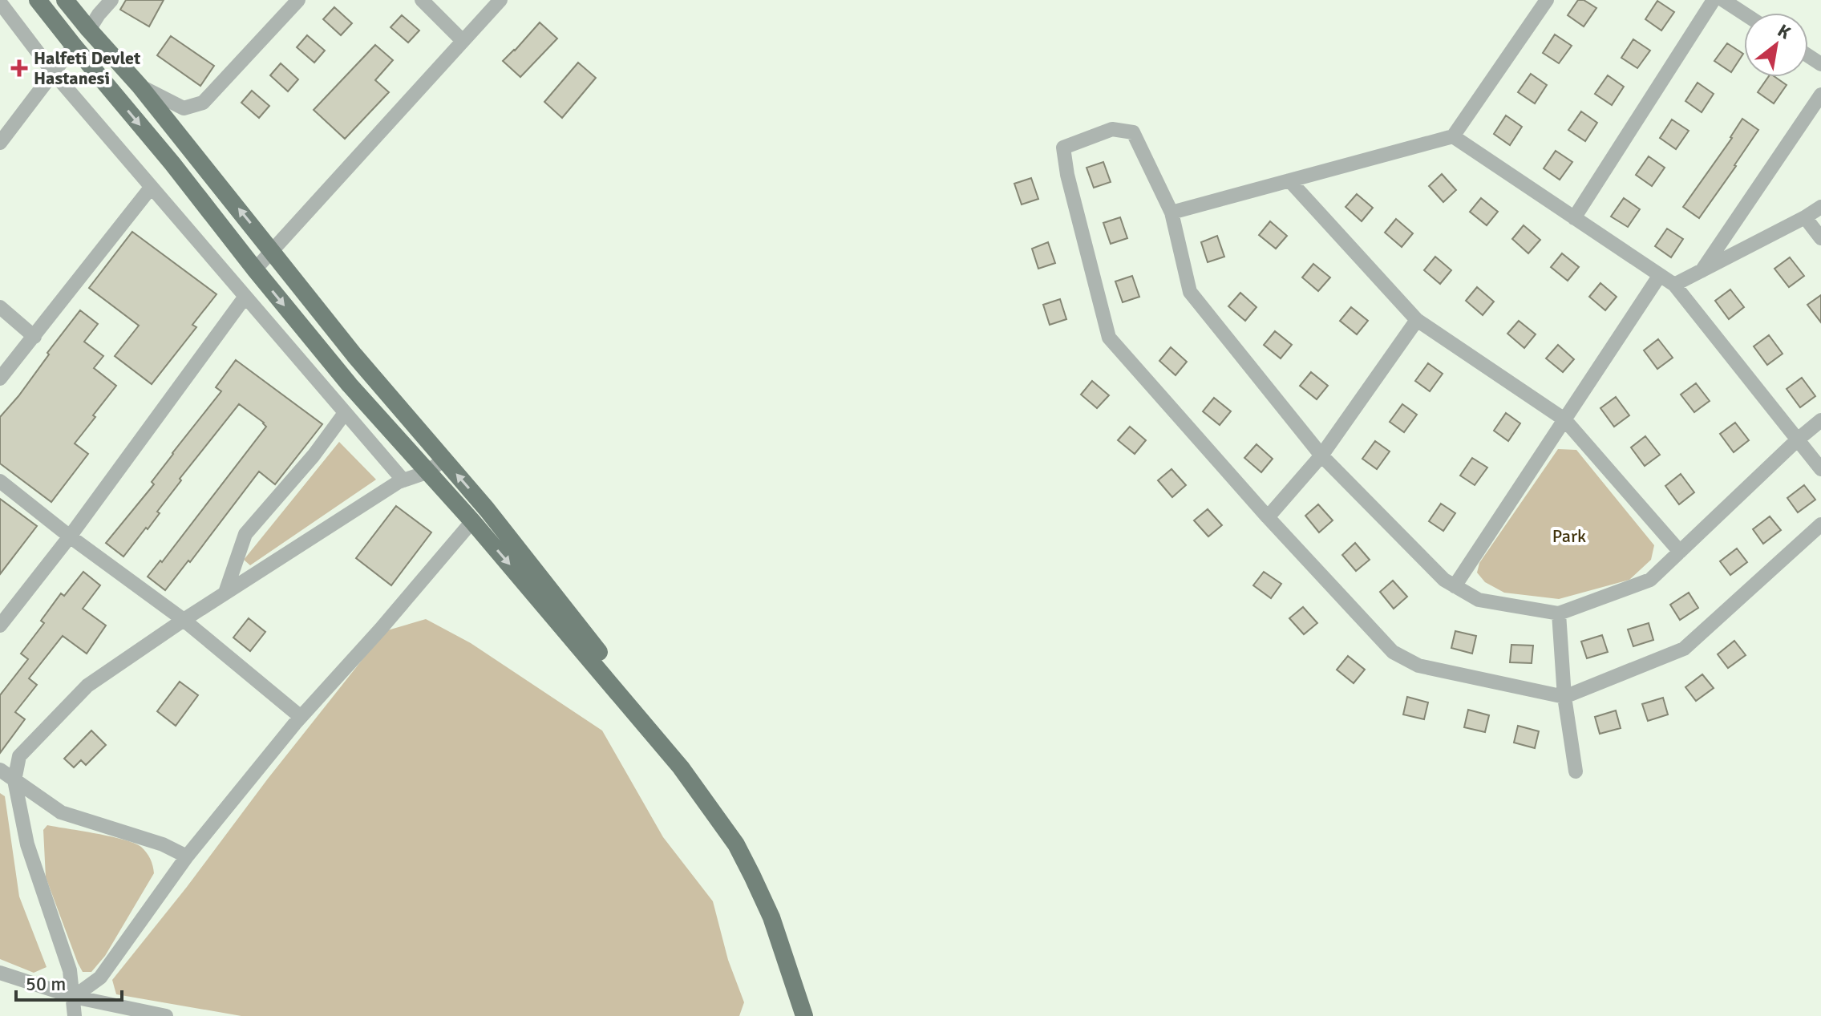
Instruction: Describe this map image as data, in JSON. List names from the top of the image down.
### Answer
{
  "parks": ["Park"],
  "places": {
    "health": ["Halfeti Devlet Hastanesi"]
  },
  "scale_bar": "50 m",
  "north": "top right"
}
